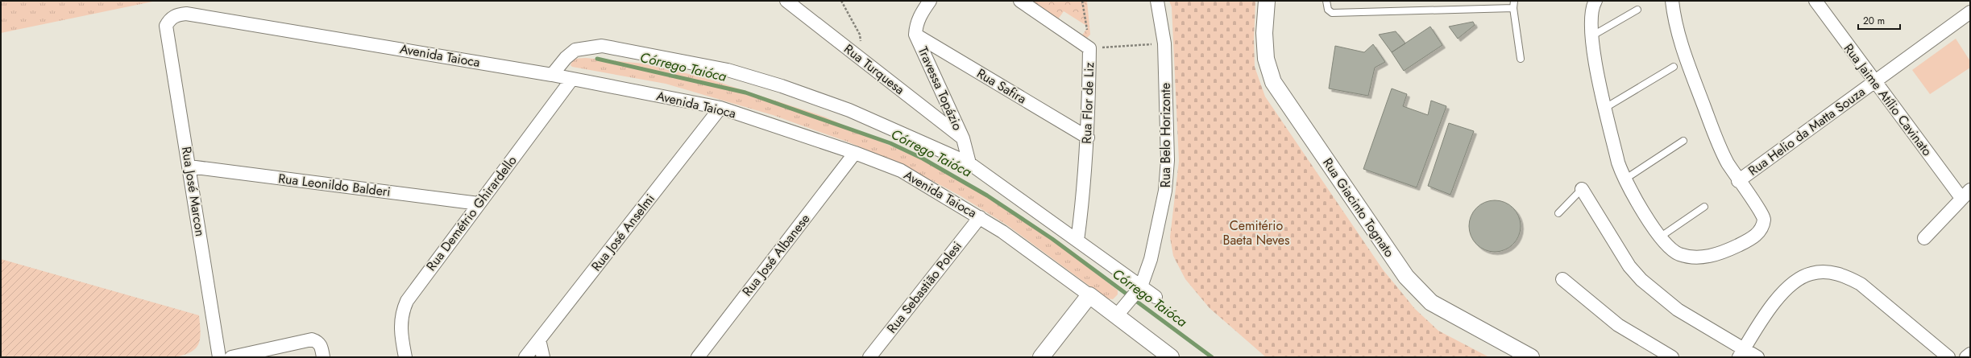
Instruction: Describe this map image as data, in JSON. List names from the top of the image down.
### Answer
{
  "streets": {
    "street": [
      "Avenida Taioca",
      "Rua Turquesa",
      "Rua Safira",
      "Travessa Topázio",
      "Rua Jaime Atílio Cavinato",
      "Rua Flor de Liz",
      "Rua Helio da Matta Souza",
      "Rua Belo Horizonte",
      "Rua Leonildo Balderi",
      "Rua José Marcon",
      "Rua Giacinto Tognato",
      "Rua Demétrio Ghirardello",
      "Rua José Anselmi",
      "Rua José Albanese",
      "Rua Sebastião Polesi"
    ]
  },
  "crossings": [
    ["Avenida Taioca", "Rua José Marcon"],
    ["Avenida Taioca", "Rua Demétrio Ghirardello"],
    ["Avenida Taioca", "Rua José Anselmi"],
    ["Avenida Taioca", "Rua José Albanese"],
    ["Avenida Taioca", "Rua Sebastião Polesi"],
    ["Rua Turquesa", "Travessa Topázio"],
    ["Rua Safira", "Travessa Topázio"],
    ["Rua Safira", "Rua Flor de Liz"],
    ["Rua Jaime Atílio Cavinato", "Rua Helio da Matta Souza"],
    ["Rua Leonildo Balderi", "Rua José Marcon"],
    ["Rua Leonildo Balderi", "Rua Demétrio Ghirardello"]
  ],
  "water": ["Córrego Taióca"],
  "parks": ["Cemitério Baeta Neves"],
  "scale_bar": "20 m"
}
